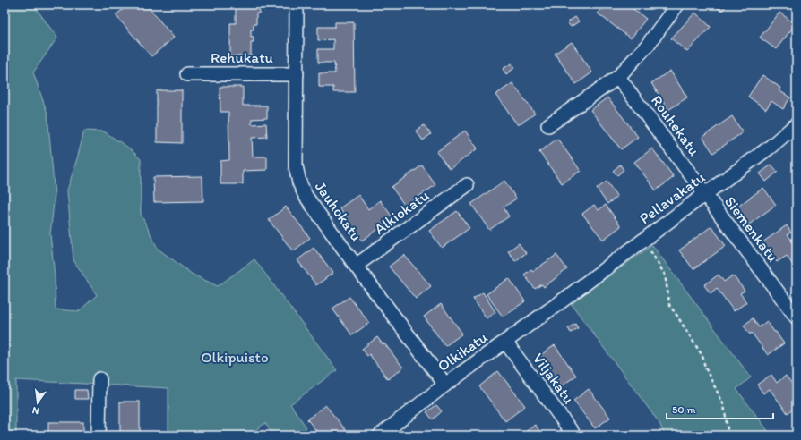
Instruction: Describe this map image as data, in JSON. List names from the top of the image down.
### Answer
{
  "streets": {
    "street": [
      "Rehukatu",
      "Rouhekatu",
      "Pellavakatu",
      "Jauhokatu",
      "Alkiokatu",
      "Siemenkatu",
      "Olkikatu",
      "Viljakatu"
    ]
  },
  "crossings": [
    ["Rehukatu", "Jauhokatu"],
    ["Rouhekatu", "Pellavakatu"],
    ["Rouhekatu", "Siemenkatu"],
    ["Pellavakatu", "Siemenkatu"],
    ["Pellavakatu", "Olkikatu"],
    ["Jauhokatu", "Alkiokatu"],
    ["Jauhokatu", "Olkikatu"],
    ["Olkikatu", "Viljakatu"]
  ],
  "parks": ["Olkipuisto"],
  "scale_bar": "50 m",
  "north": "bottom"
}
